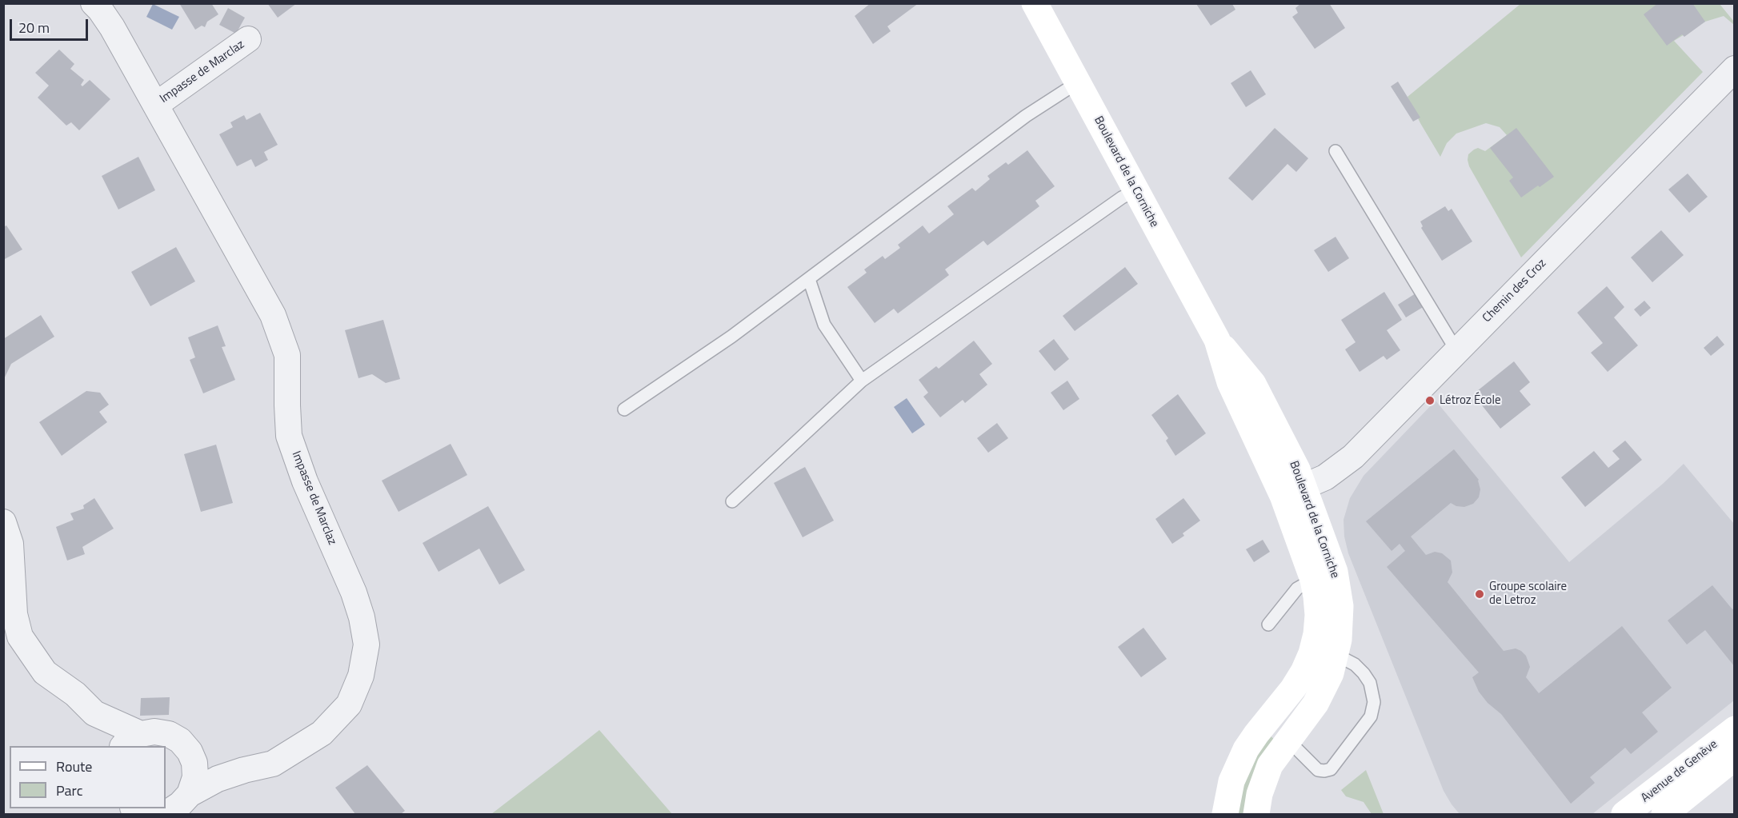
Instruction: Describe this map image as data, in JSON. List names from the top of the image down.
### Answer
{
  "streets": {
    "street": [
      "Impasse de Marclaz",
      "Boulevard de la Corniche",
      "Chemin des Croz",
      "Avenue de Genève"
    ]
  },
  "crossings": [
    ["Boulevard de la Corniche", "Chemin des Croz"]
  ],
  "places": ["Létroz École", "Groupe scolaire de Letroz"],
  "legend": ["Route", "Parc"],
  "scale_bar": "20 m"
}
